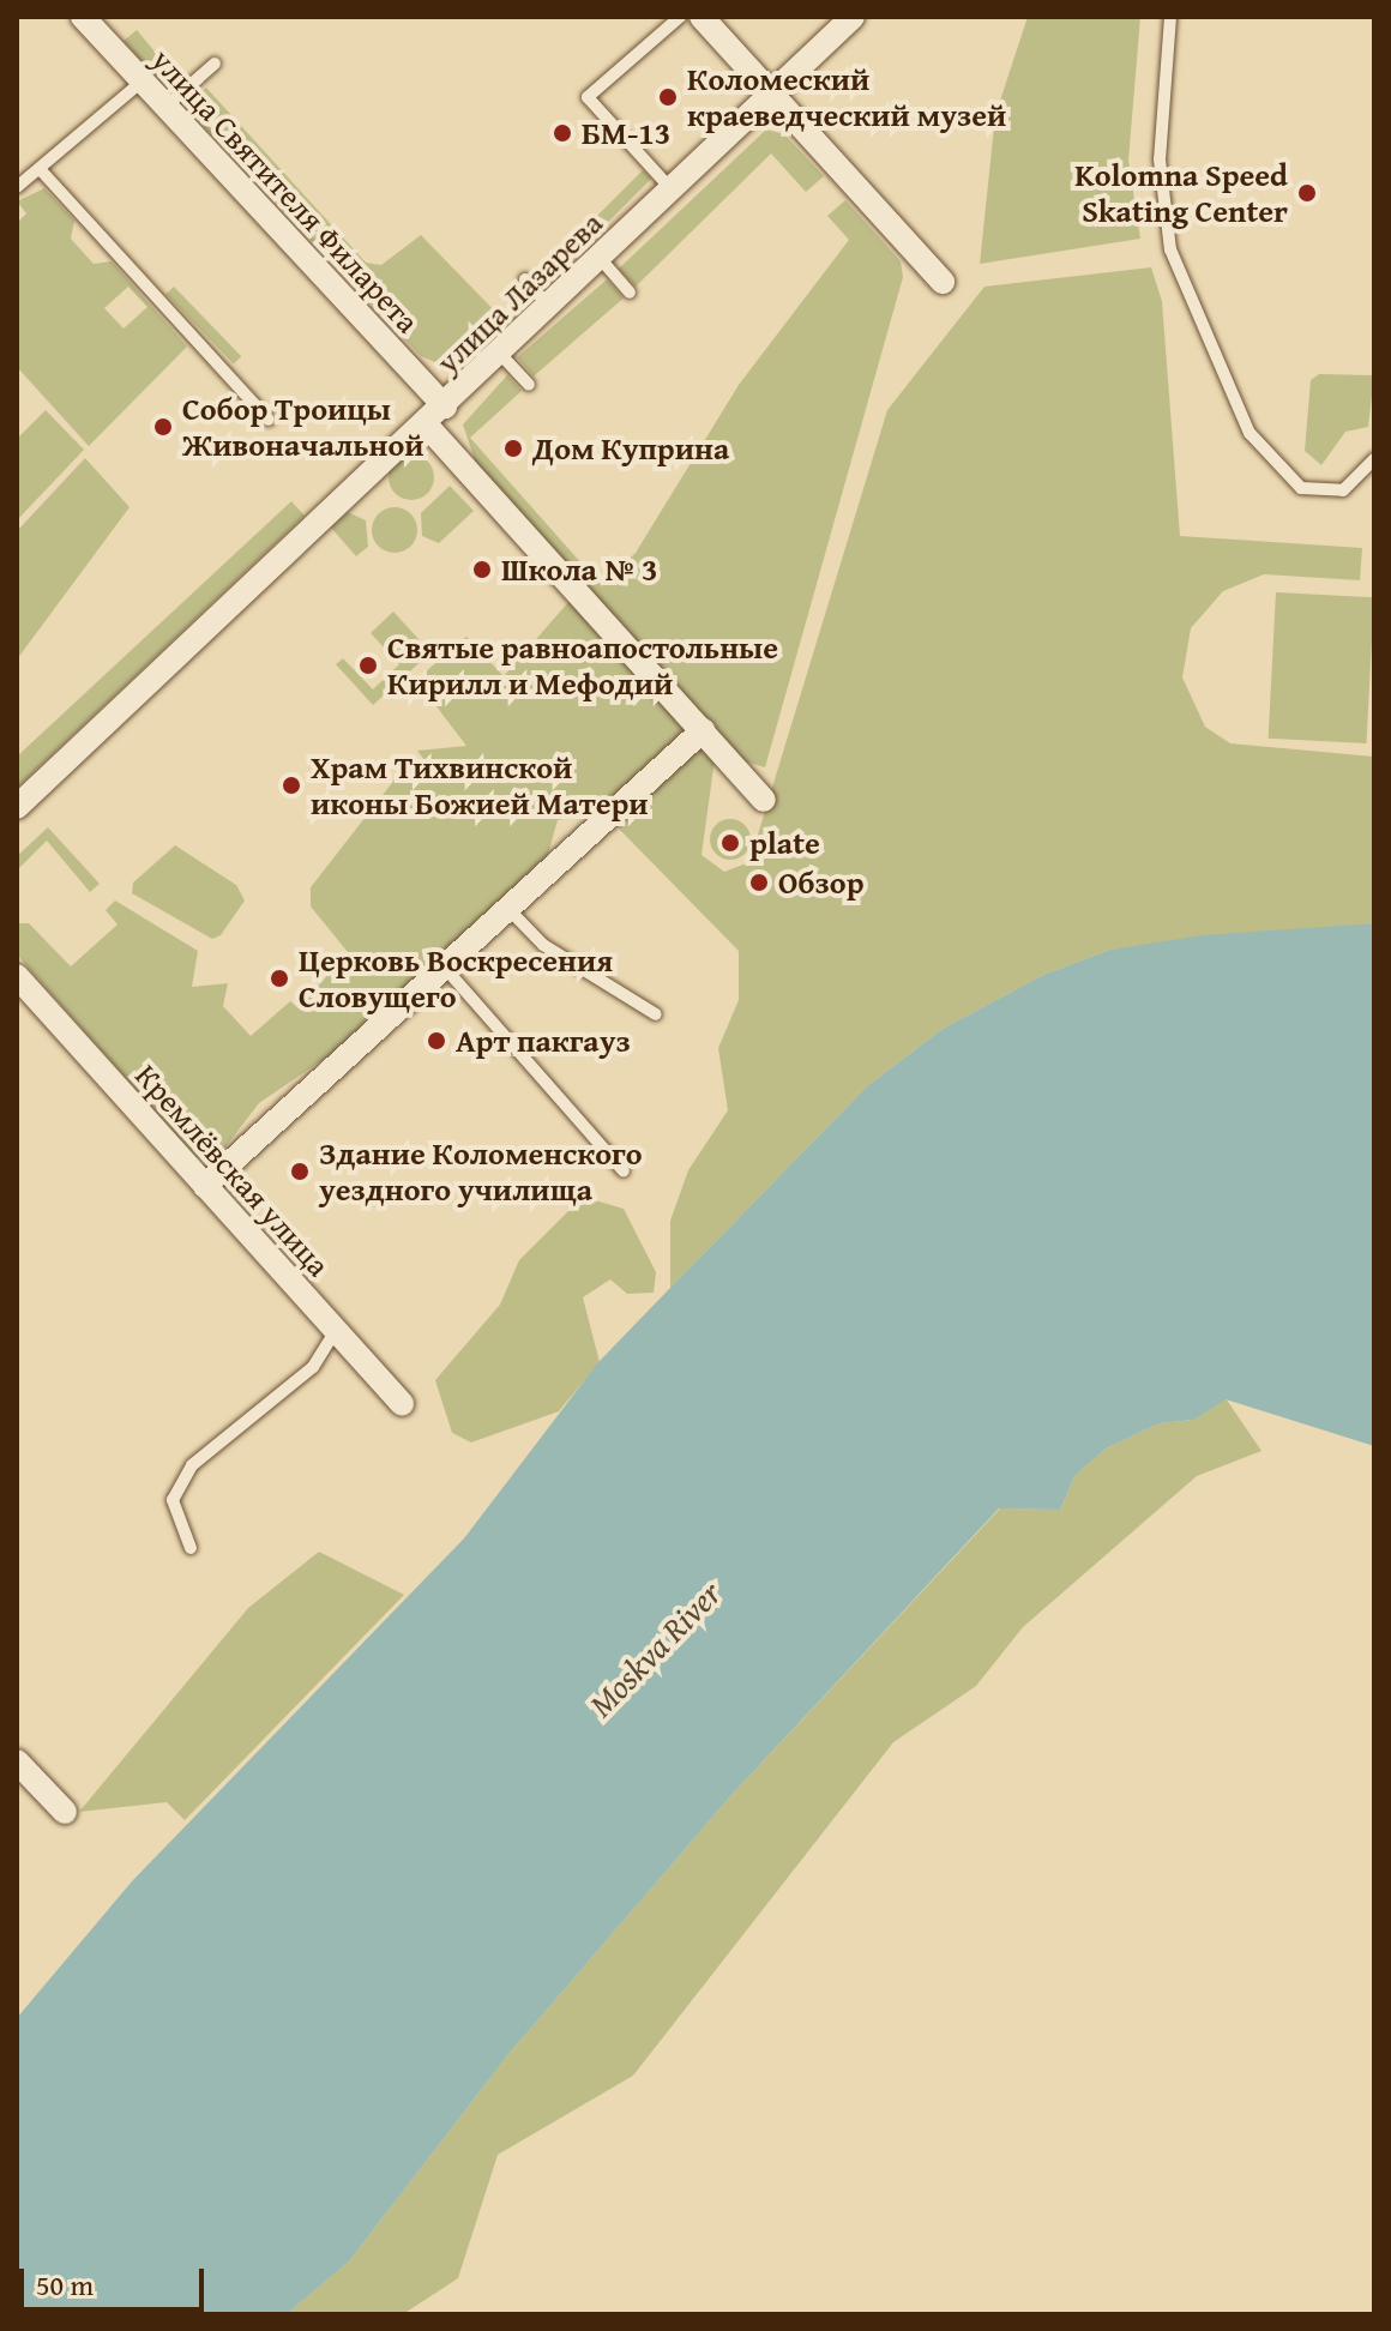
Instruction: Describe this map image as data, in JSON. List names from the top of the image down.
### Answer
{
  "streets": {
    "street": ["улица Святителя Филарета", "улица Лазарева", "Кремлёвская улица"]
  },
  "crossings": [
    ["улица Святителя Филарета", "улица Лазарева"]
  ],
  "water": ["Moskva River"],
  "places": [
    "Коломеский краеведческий музей",
    "БМ-13",
    "Kolomna Speed Skating Center",
    "Собор Троицы Живоначальной",
    "Дом Куприна",
    "Школа № 3",
    "Святые равноапостольные Кирилл и Мефодий",
    "Храм Тихвинской иконы Божией Матери",
    "plate",
    "Обзор",
    "Церковь Воскресения Словущего",
    "Арт пакгауз",
    "Здание Коломенского уездного училища"
  ],
  "scale_bar": "50 m"
}
